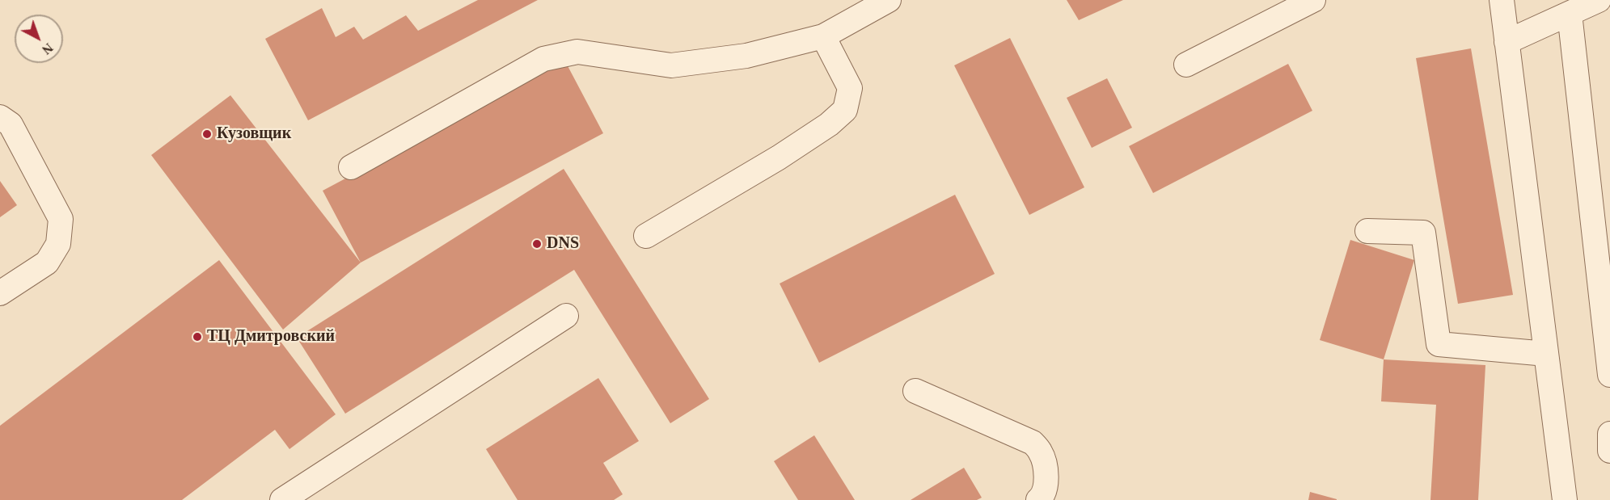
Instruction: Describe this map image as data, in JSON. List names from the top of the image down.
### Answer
{
  "places": ["Кузовщик", "DNS", "ТЦ Дмитровский"],
  "north": "bottom right"
}
